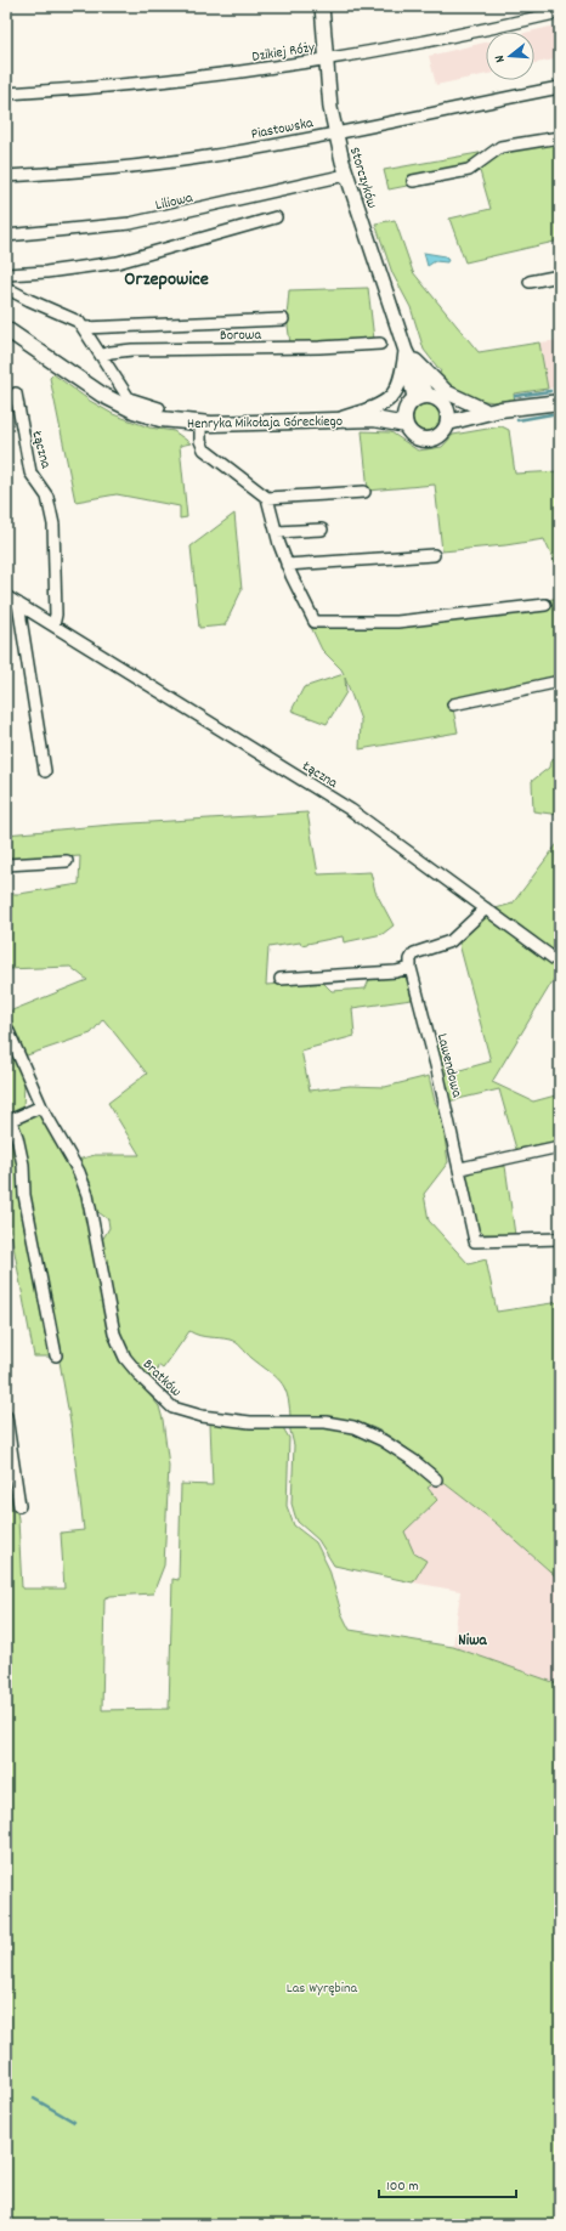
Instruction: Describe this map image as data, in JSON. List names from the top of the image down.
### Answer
{
  "streets": {
    "main road": ["Henryka Mikołaja Góreckiego"],
    "street": [
      "Dzikiej Róży",
      "Piastowska",
      "Storczyków",
      "Liliowa",
      "Borowa",
      "Łączna",
      "Lawendowa",
      "Bratków"
    ]
  },
  "crossings": [
    ["Dzikiej Róży", "Storczyków"],
    ["Piastowska", "Storczyków"],
    ["Storczyków", "Liliowa"],
    ["Storczyków", "Henryka Mikołaja Góreckiego"]
  ],
  "districts": ["Orzepowice", "Niwa"],
  "parks": ["Las Wyrębina"],
  "scale_bar": "100 m",
  "north": "left"
}
